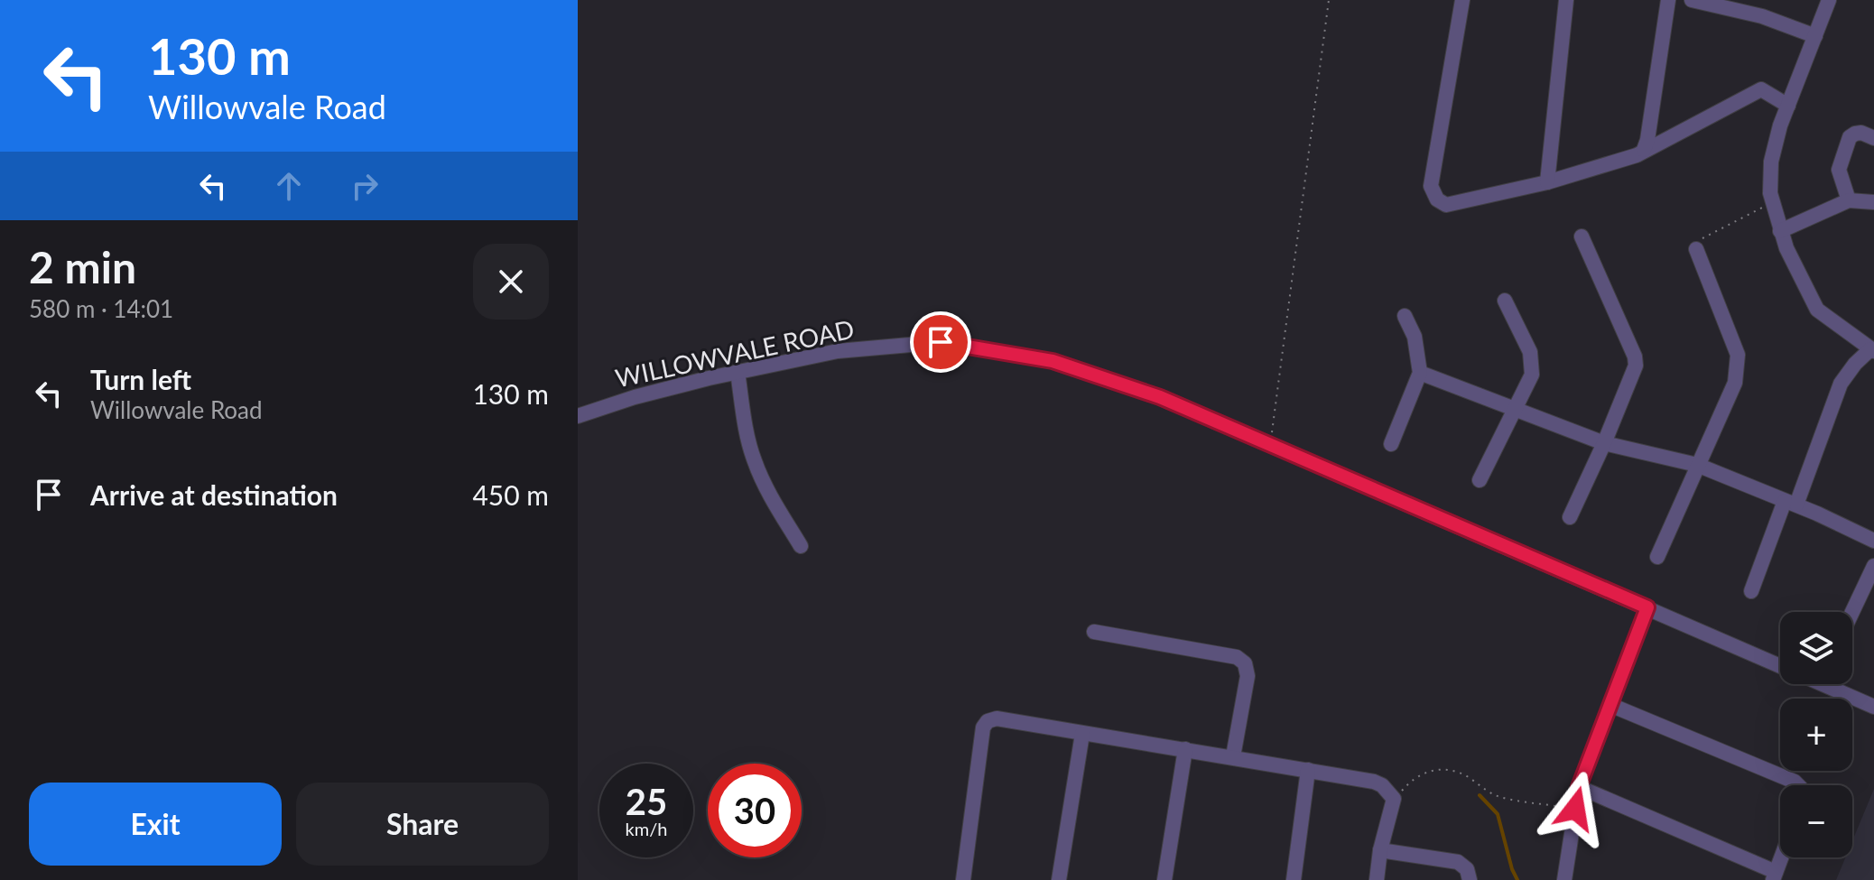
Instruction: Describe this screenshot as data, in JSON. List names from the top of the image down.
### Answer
{
  "streets": {
    "street": ["WILLOWVALE ROAD"]
  },
  "page": {
    "turn": ["130 m", "Willowvale Road"],
    "heading": ["2 min", "580 m · 14:01"],
    "list": [
      {
        "name": "Turn left",
        "note": "Willowvale Road",
        "value": "130 m"
      },
      {
        "name": "Arrive at destination",
        "value": "450 m"
      }
    ],
    "map_buttons": ["+", "−"],
    "speed": "25 km/h",
    "limit": "30",
    "buttons": ["Exit", "Share"]
  }
}
